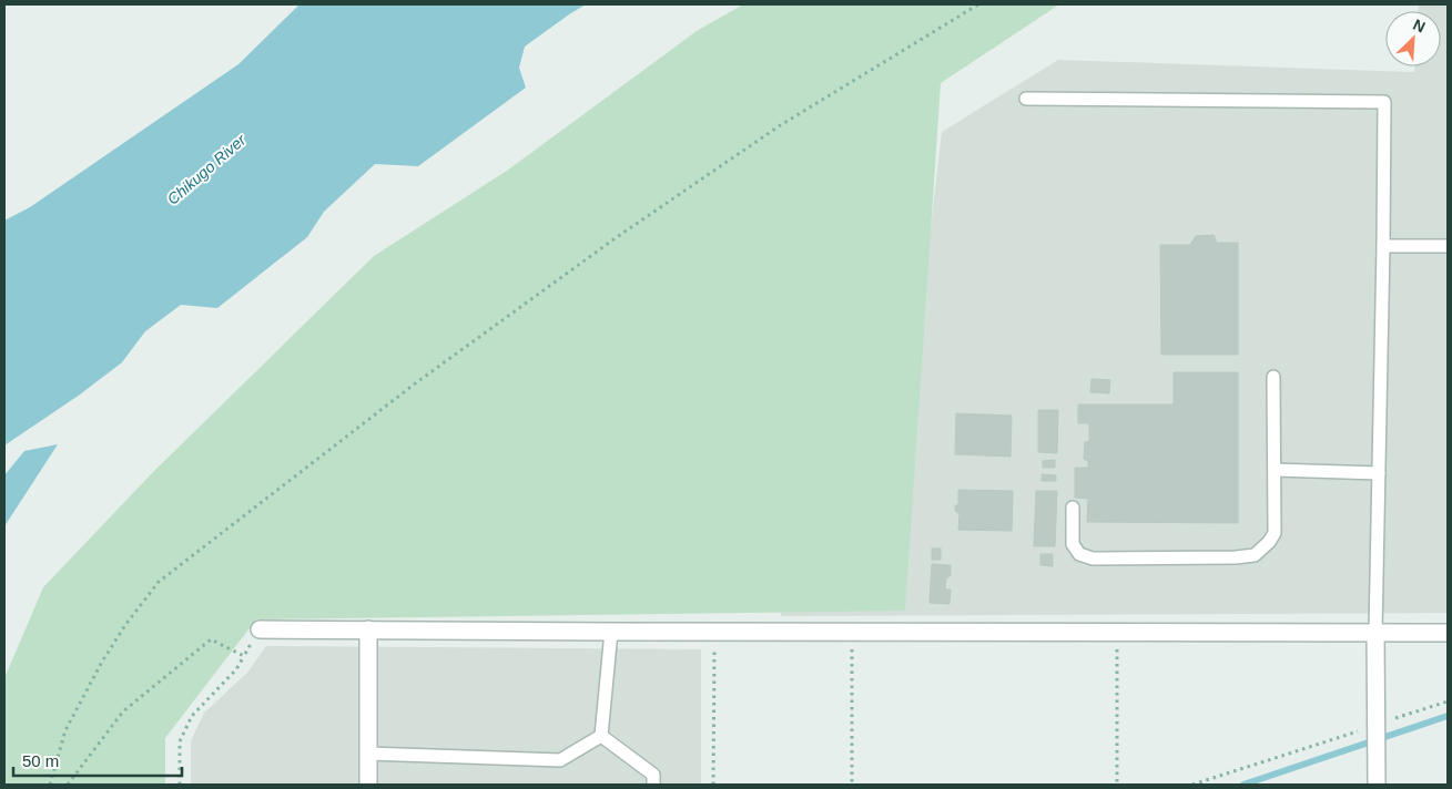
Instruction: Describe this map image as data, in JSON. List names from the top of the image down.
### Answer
{
  "water": ["Chikugo River"],
  "scale_bar": "50 m",
  "north": "top right"
}
